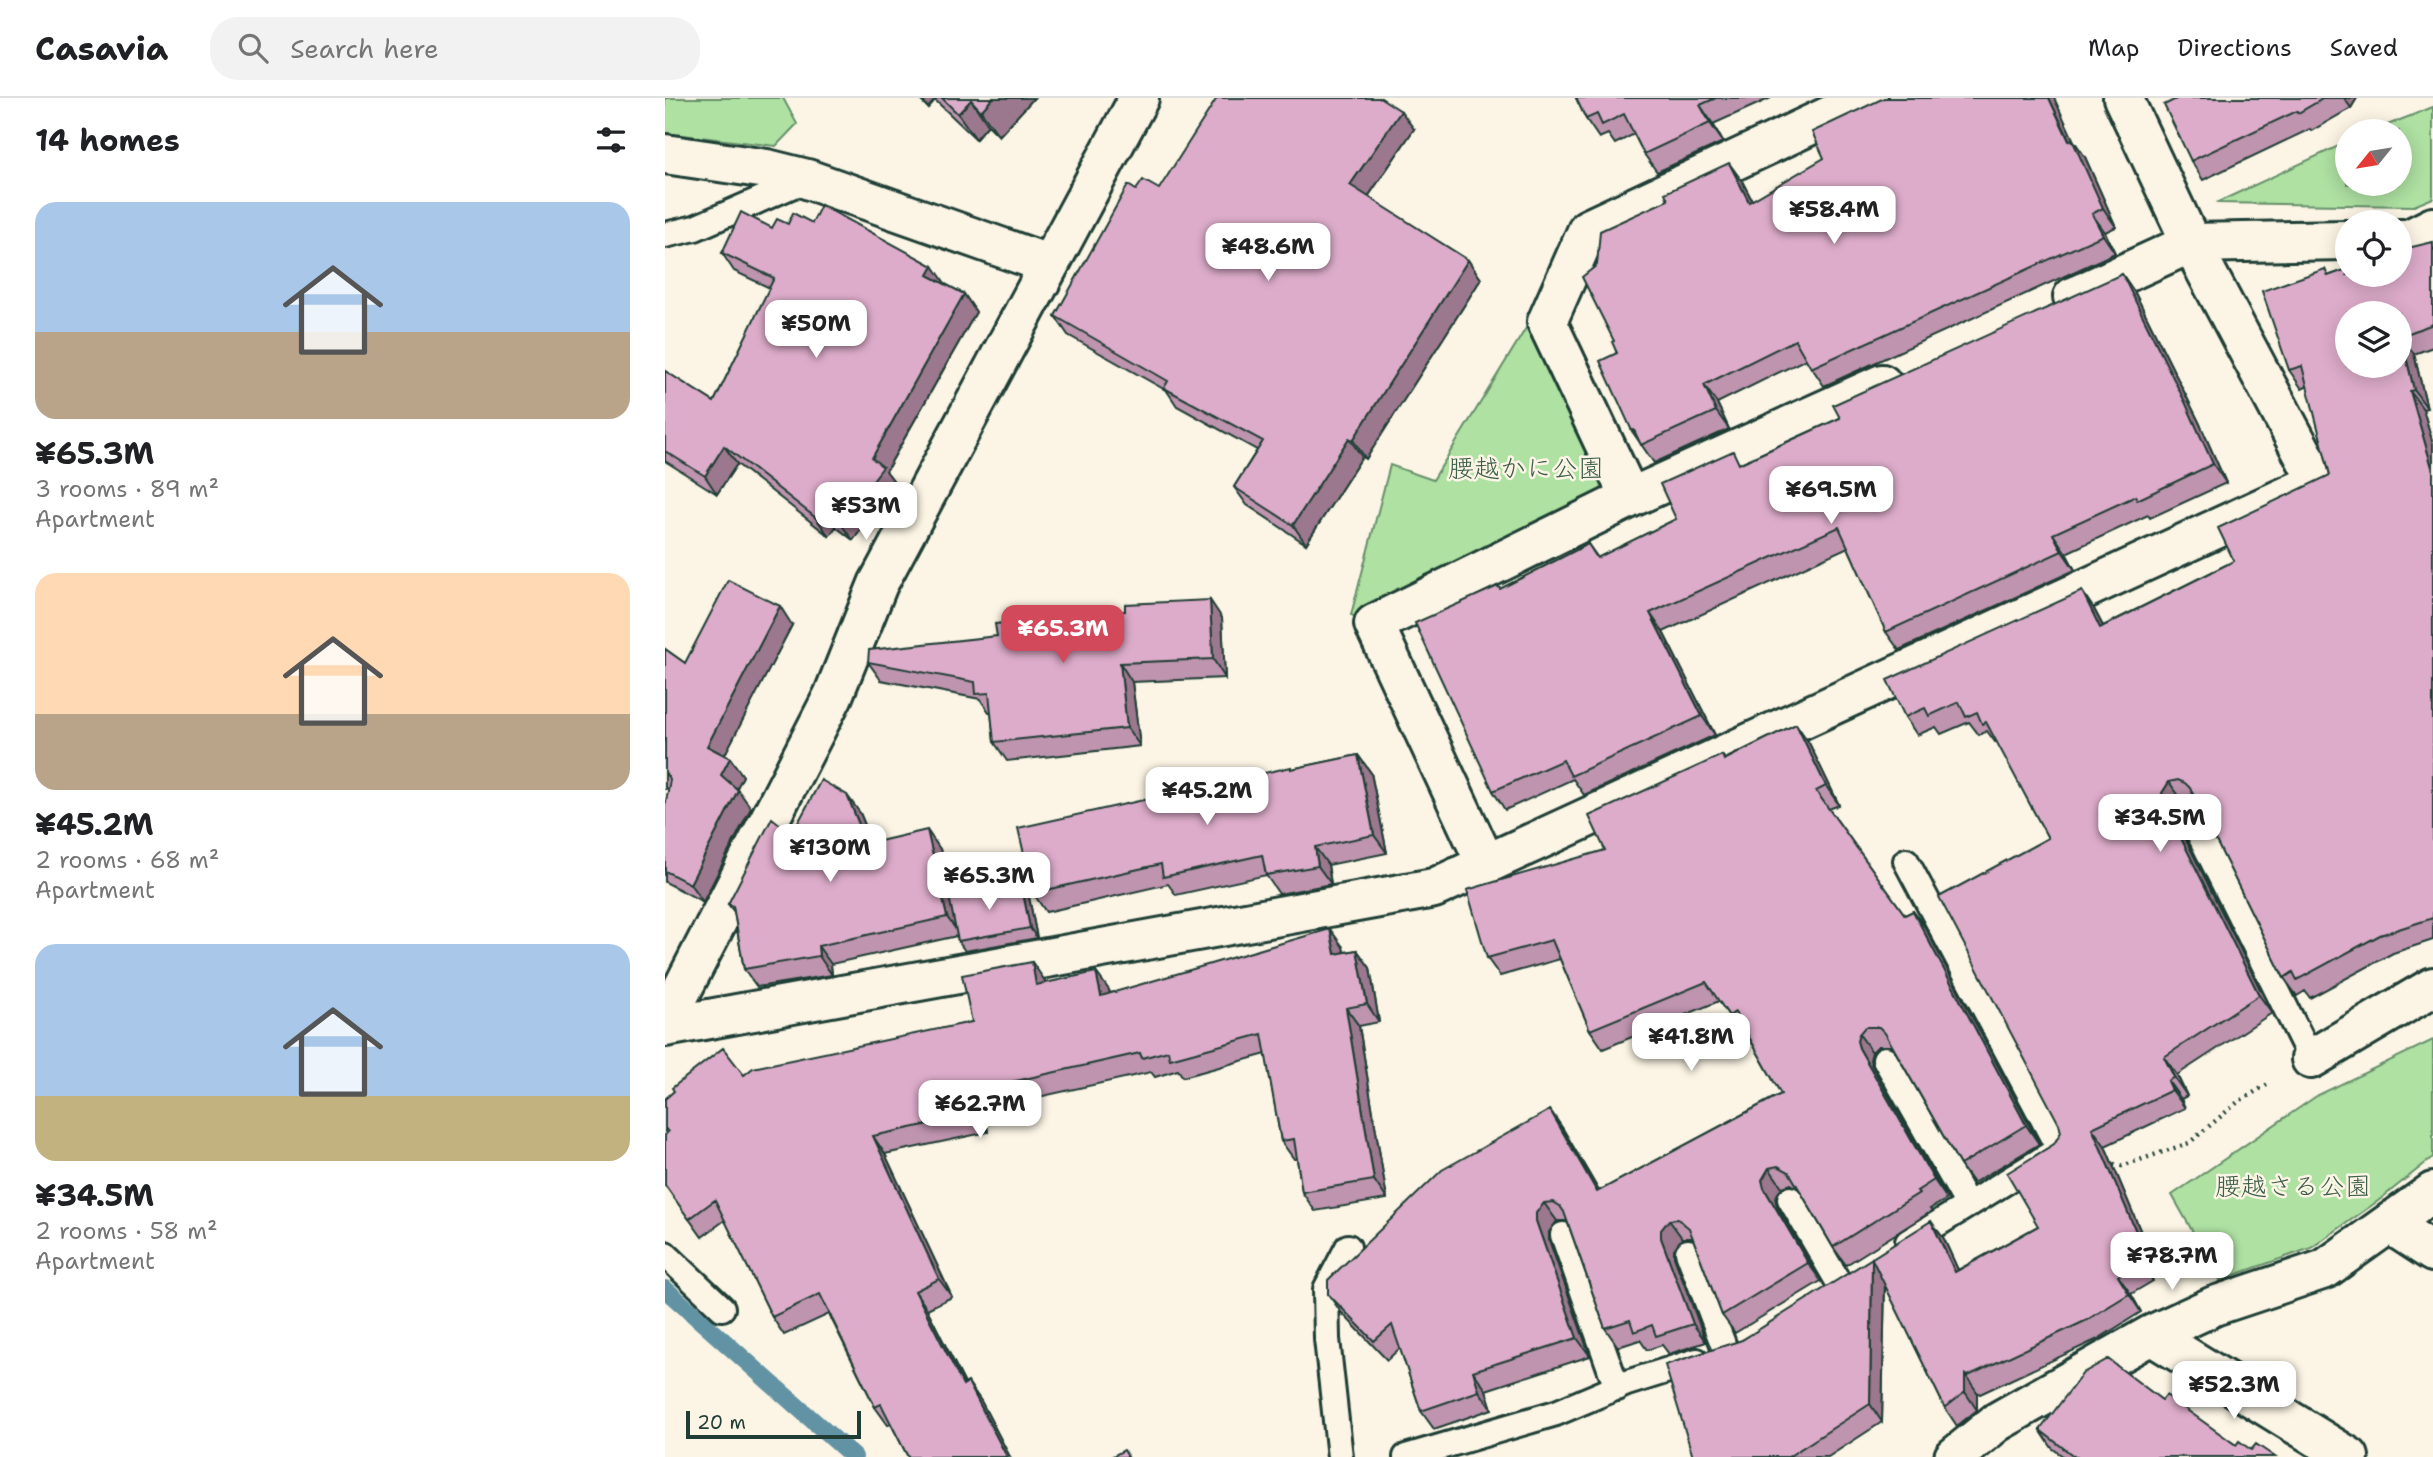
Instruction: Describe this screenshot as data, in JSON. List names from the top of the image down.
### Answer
{
  "parks": ["腰越かに公園", "腰越さる公園"],
  "scale_bar": "20 m",
  "north": "bottom left",
  "page": {
    "header": "Casavia",
    "search": "Search here",
    "nav": ["Map", "Directions", "Saved"],
    "heading": "14 homes",
    "list": [
      {
        "name": "¥65.3M",
        "note": "3 rooms · 89 m² · Apartment"
      },
      {
        "name": "¥45.2M",
        "note": "2 rooms · 68 m² · Apartment"
      },
      {
        "name": "¥34.5M",
        "note": "2 rooms · 58 m² · Apartment"
      }
    ],
    "price": [
      "¥58.4M",
      "¥48.6M",
      "¥50M",
      "¥69.5M",
      "¥53M",
      "¥65.3M",
      "¥45.2M",
      "¥34.5M",
      "¥130M",
      "¥65.3M",
      "¥41.8M",
      "¥62.7M",
      "¥78.7M",
      "¥52.3M"
    ],
    "scale": "20 m"
  }
}
